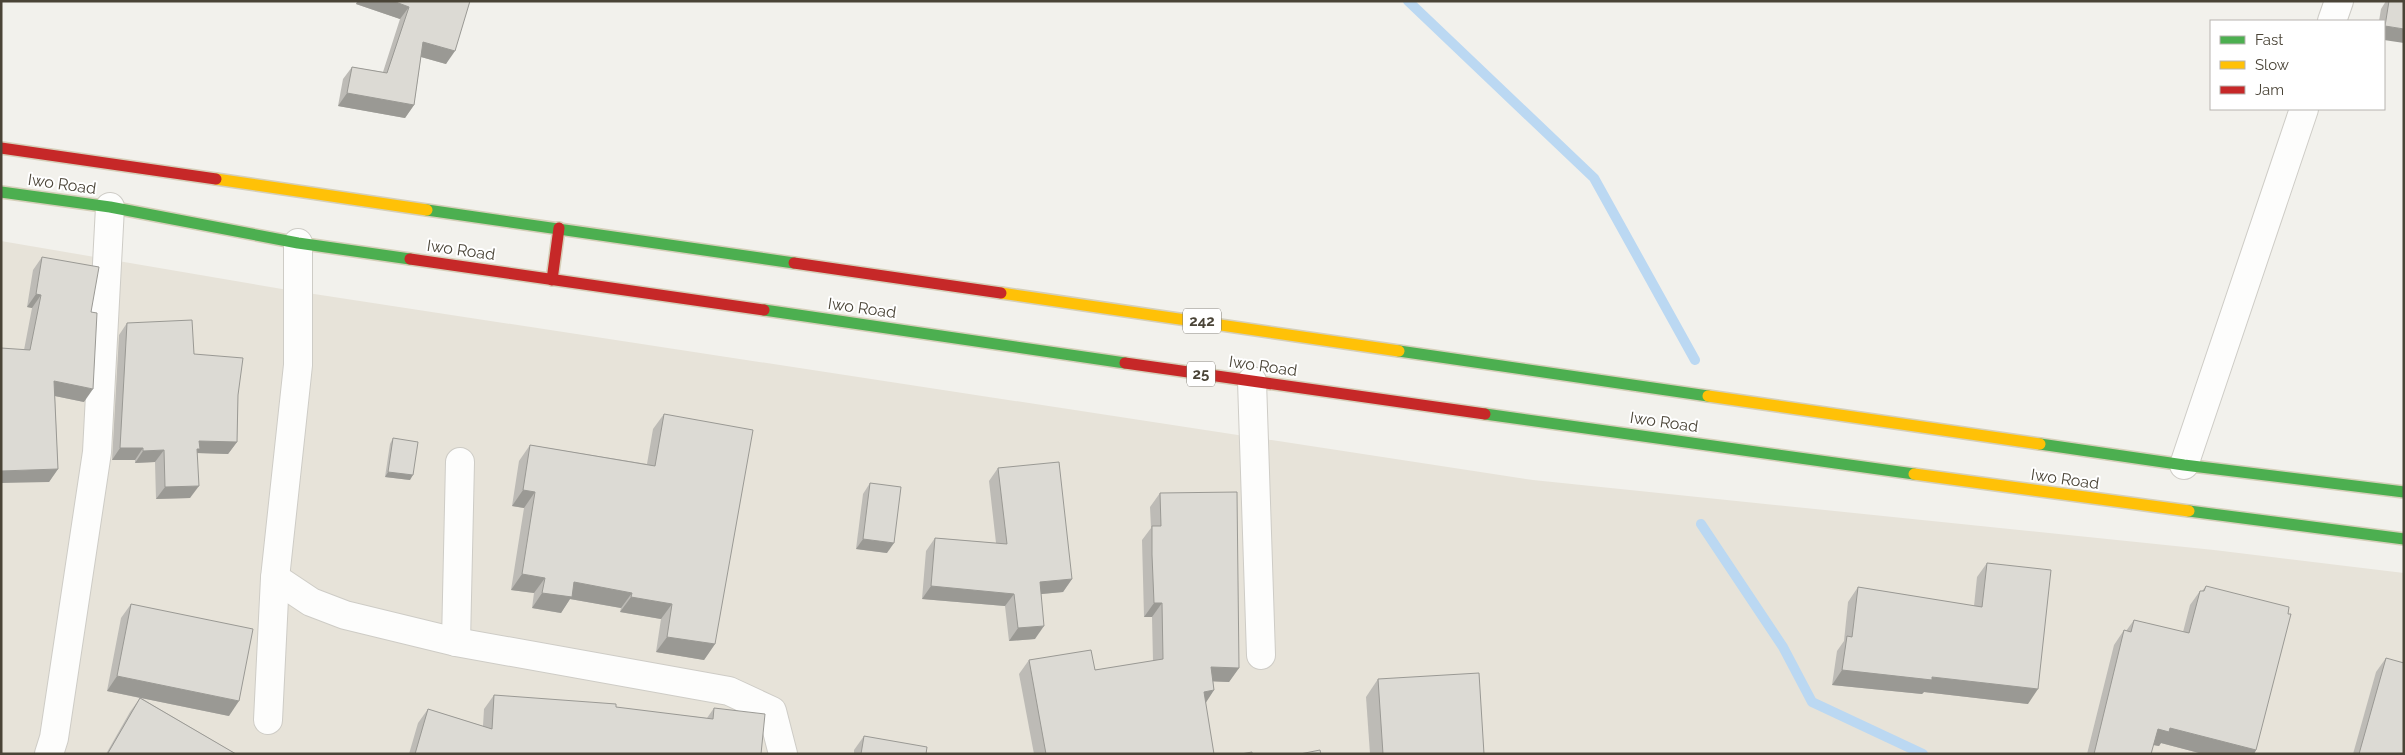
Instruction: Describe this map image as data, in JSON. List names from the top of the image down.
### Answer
{
  "streets": {
    "main road": ["Iwo Road", "242", "25"]
  },
  "legend": ["Fast", "Slow", "Jam"]
}
